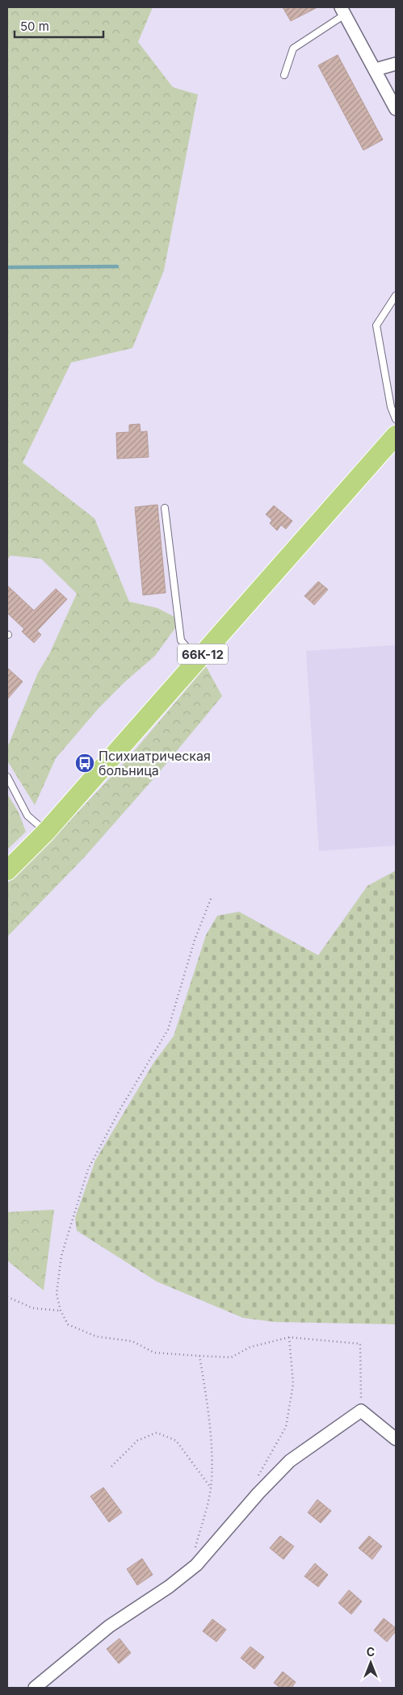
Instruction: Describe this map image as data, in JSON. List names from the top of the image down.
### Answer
{
  "streets": {
    "main road": ["66К-12"]
  },
  "places": {
    "bus stop": ["Психиатрическая больница"]
  },
  "scale_bar": "50 m",
  "north": "top"
}
